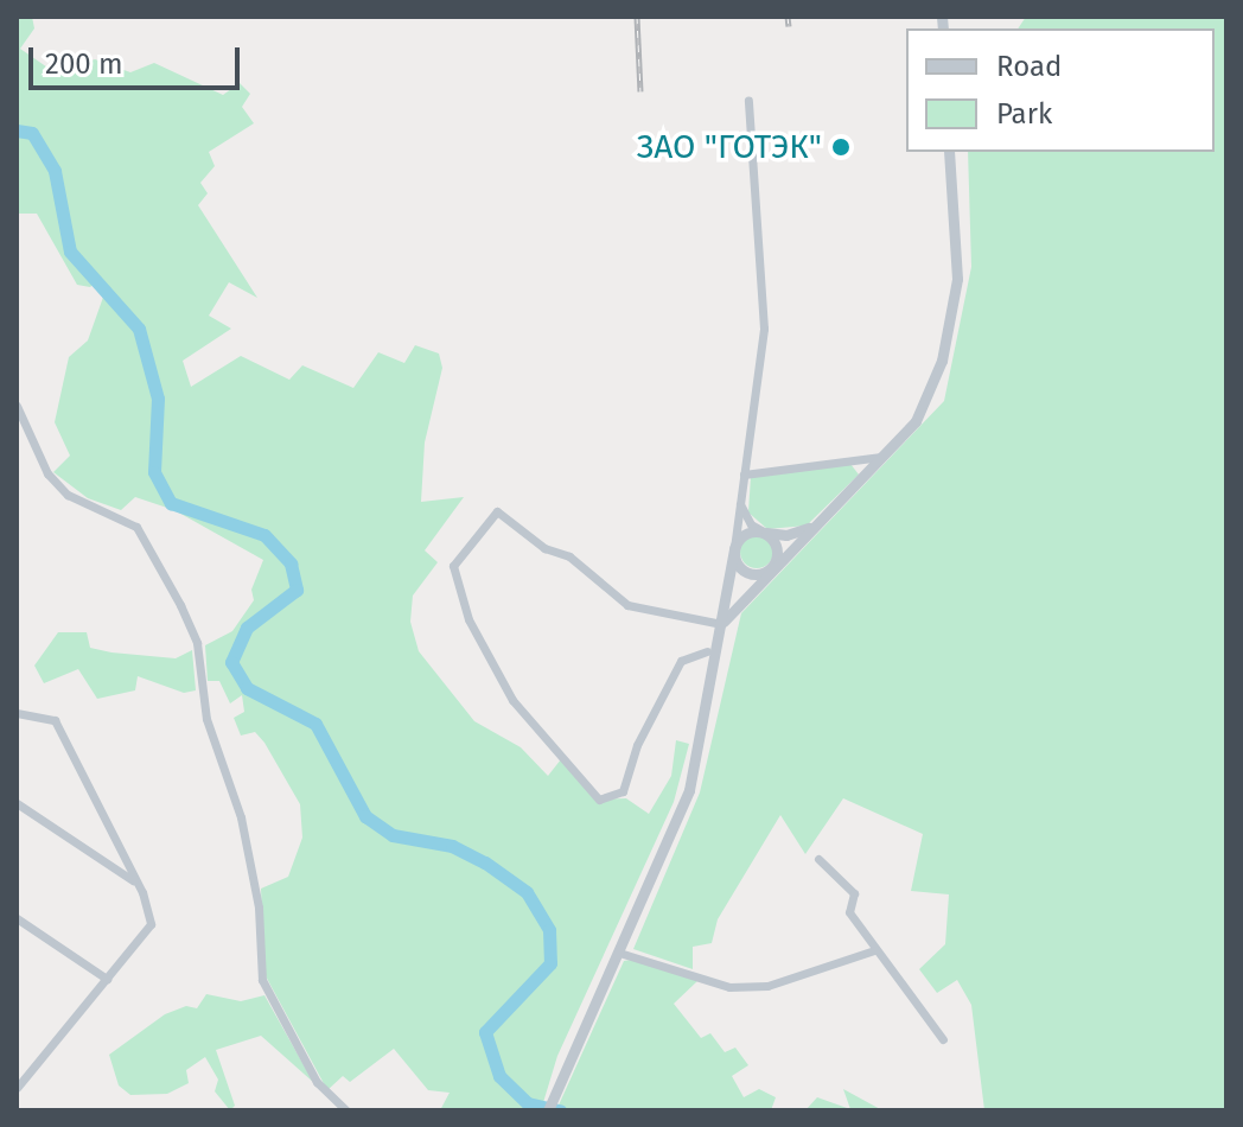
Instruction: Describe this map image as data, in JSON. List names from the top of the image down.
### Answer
{
  "places": ["ЗАО \"ГОТЭК\""],
  "legend": ["Road", "Park"],
  "scale_bar": "200 m"
}
